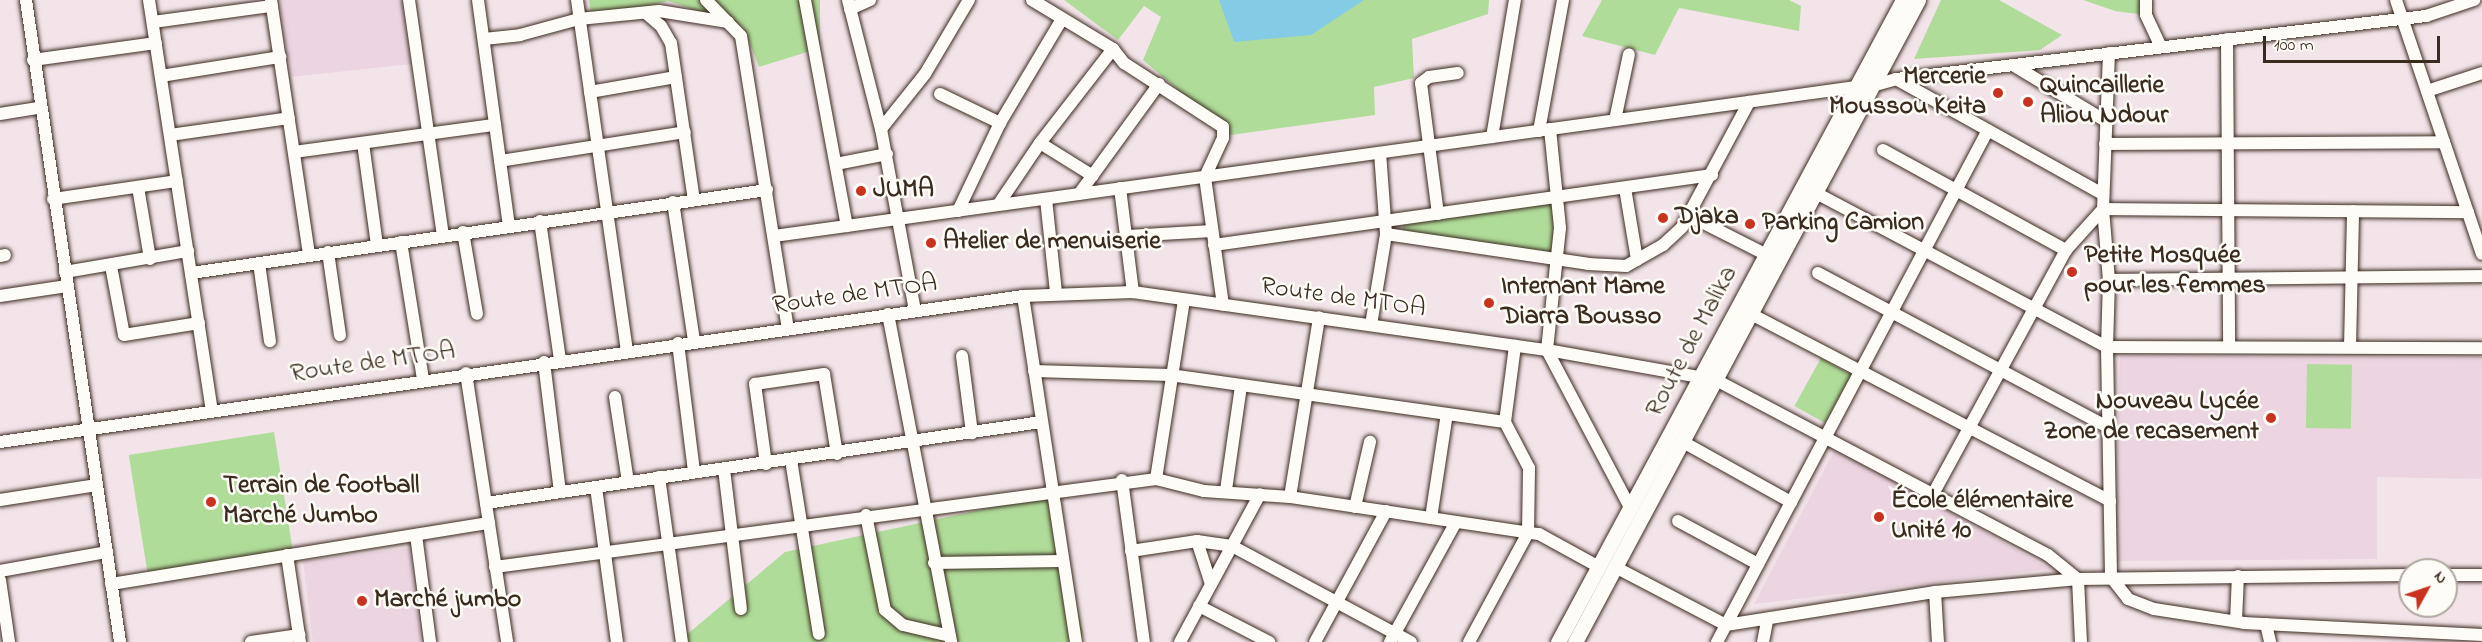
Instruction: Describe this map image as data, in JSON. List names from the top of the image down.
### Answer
{
  "streets": {
    "main road": ["Route de Malika"],
    "street": ["Route de MTOA"]
  },
  "crossings": [
    ["Route de MTOA", "Route de Malika"]
  ],
  "places": [
    "Mercerie Moussou Keita",
    "Quincaillerie Aliou Ndour",
    "JUMA",
    "Djaka",
    "Parking Camion",
    "Atelier de menuiserie",
    "Petite Mosquée pour les femmes",
    "Internant Mame Diarra Bousso",
    "Nouveau Lycée Zone de recasement",
    "Terrain de football Marché Jumbo",
    "École élémentaire Unité 10",
    "Marché jumbo"
  ],
  "scale_bar": "100 m",
  "north": "top right"
}
